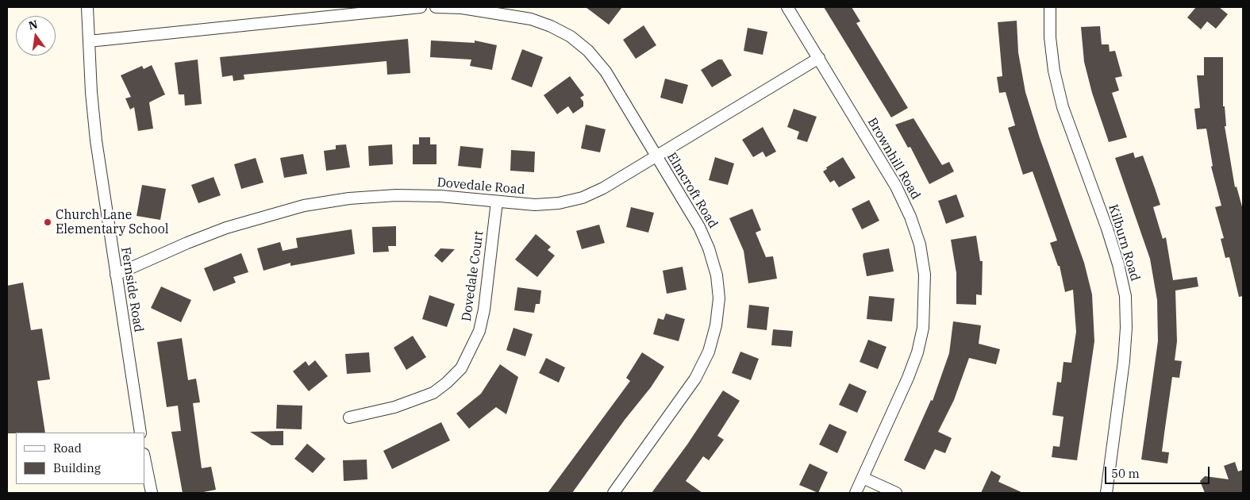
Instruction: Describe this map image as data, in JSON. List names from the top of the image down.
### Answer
{
  "streets": {
    "street": [
      "Brownhill Road",
      "Dovedale Road",
      "Elmcroft Road",
      "Kilburn Road",
      "Dovedale Court",
      "Fernside Road"
    ]
  },
  "crossings": [
    ["Brownhill Road", "Dovedale Road"],
    ["Dovedale Road", "Elmcroft Road"],
    ["Dovedale Road", "Dovedale Court"],
    ["Dovedale Road", "Fernside Road"]
  ],
  "places": ["Church Lane Elementary School"],
  "legend": ["Road", "Building"],
  "scale_bar": "50 m",
  "north": "top"
}
